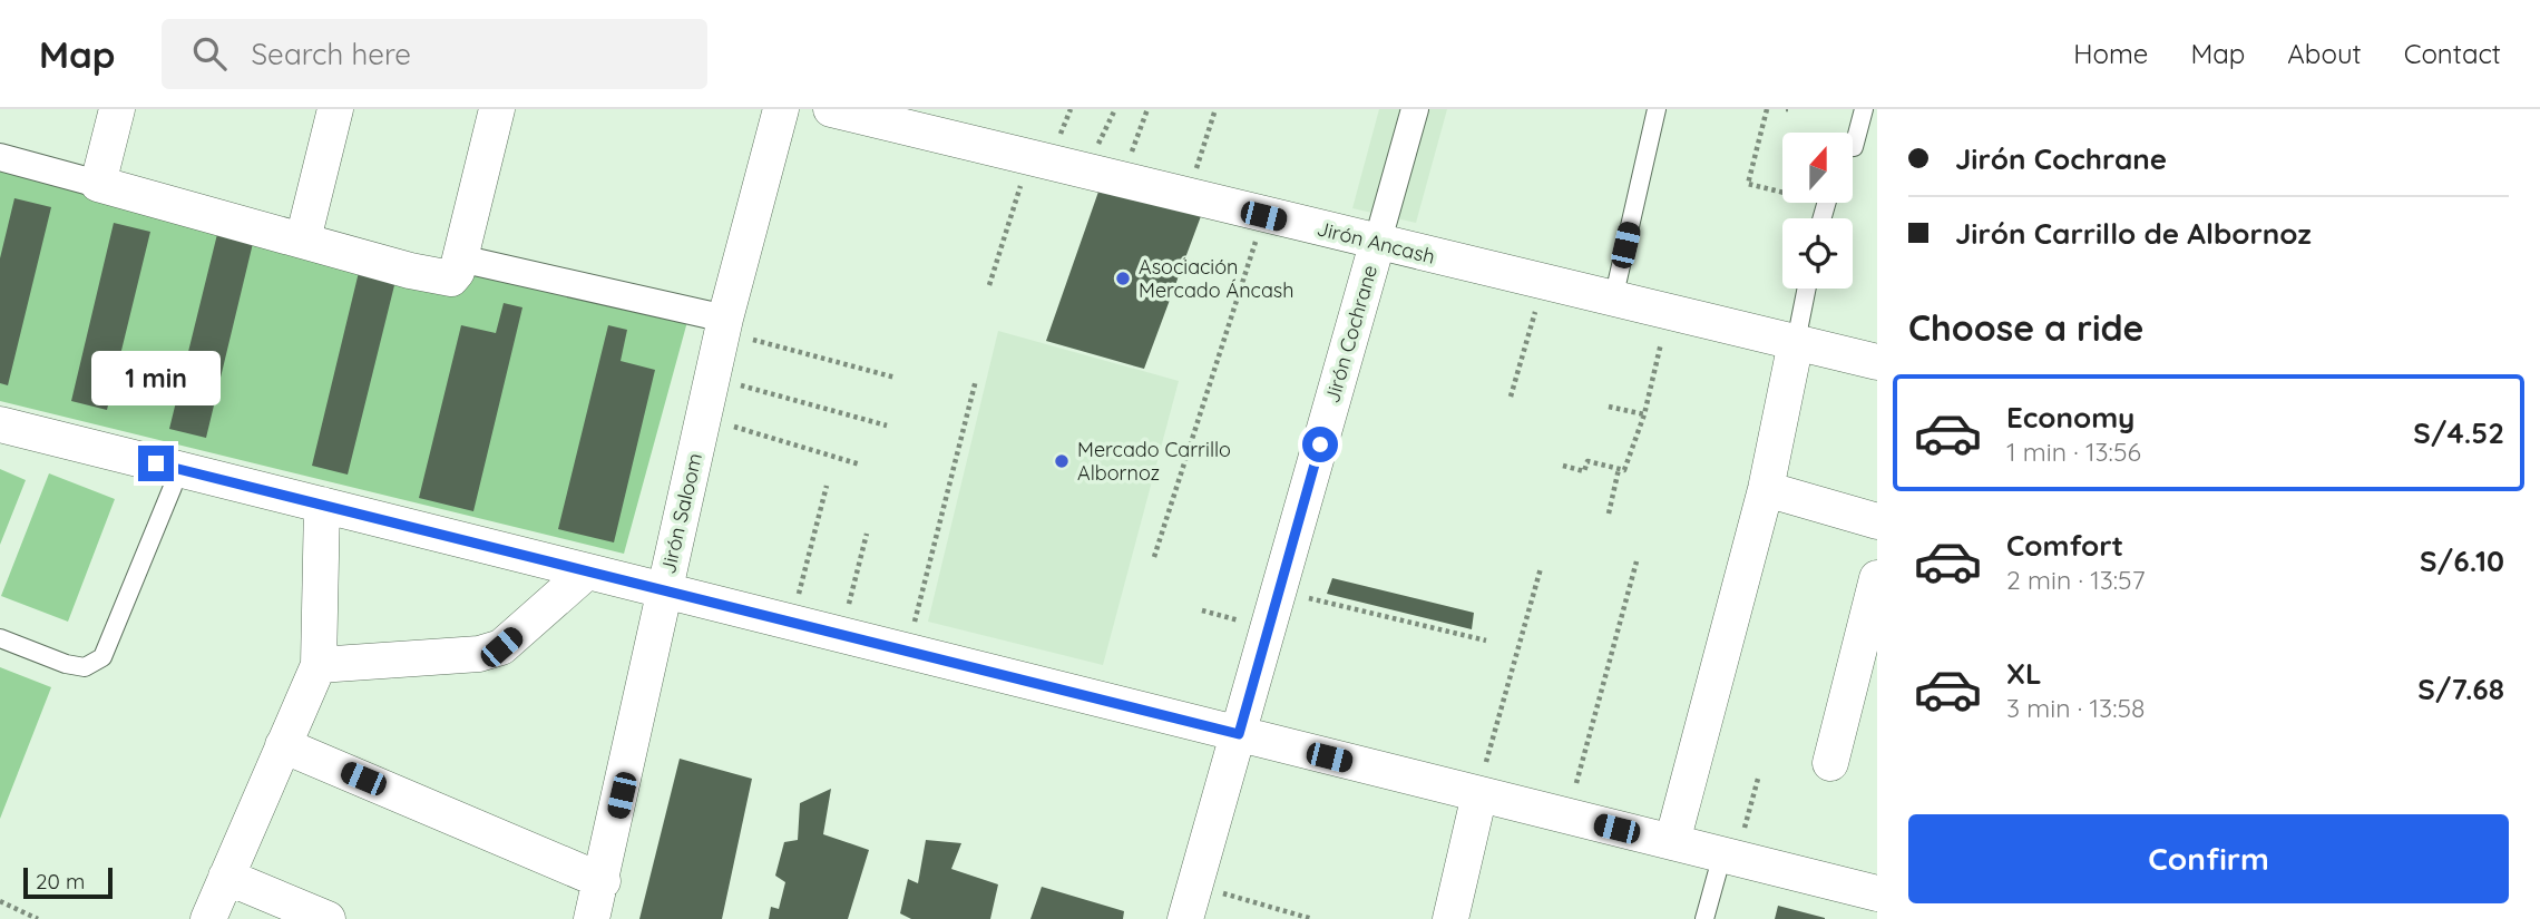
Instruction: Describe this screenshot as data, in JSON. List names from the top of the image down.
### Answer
{
  "streets": {
    "street": ["Jirón Ancash", "Jirón Cochrane", "Jirón Saloom"]
  },
  "crossings": [
    ["Jirón Ancash", "Jirón Cochrane"]
  ],
  "places": ["Asociación Mercado Áncash", "Mercado Carrillo Albornoz"],
  "scale_bar": "20 m",
  "north": "top",
  "page": {
    "header": "Map",
    "search": "Search here",
    "nav": [
      "Home",
      "Map",
      "About",
      "Contact"
    ],
    "banner": ["Jirón Cochrane", "Jirón Carrillo de Albornoz"],
    "heading": "Choose a ride",
    "bubble": "1 min",
    "list": [
      {
        "name": "Economy",
        "note": "1 min · 13:56",
        "value": "S/4.52"
      },
      {
        "name": "Comfort",
        "note": "2 min · 13:57",
        "value": "S/6.10"
      },
      {
        "name": "XL",
        "note": "3 min · 13:58",
        "value": "S/7.68"
      }
    ],
    "buttons": "Confirm",
    "scale": "20 m"
  }
}
